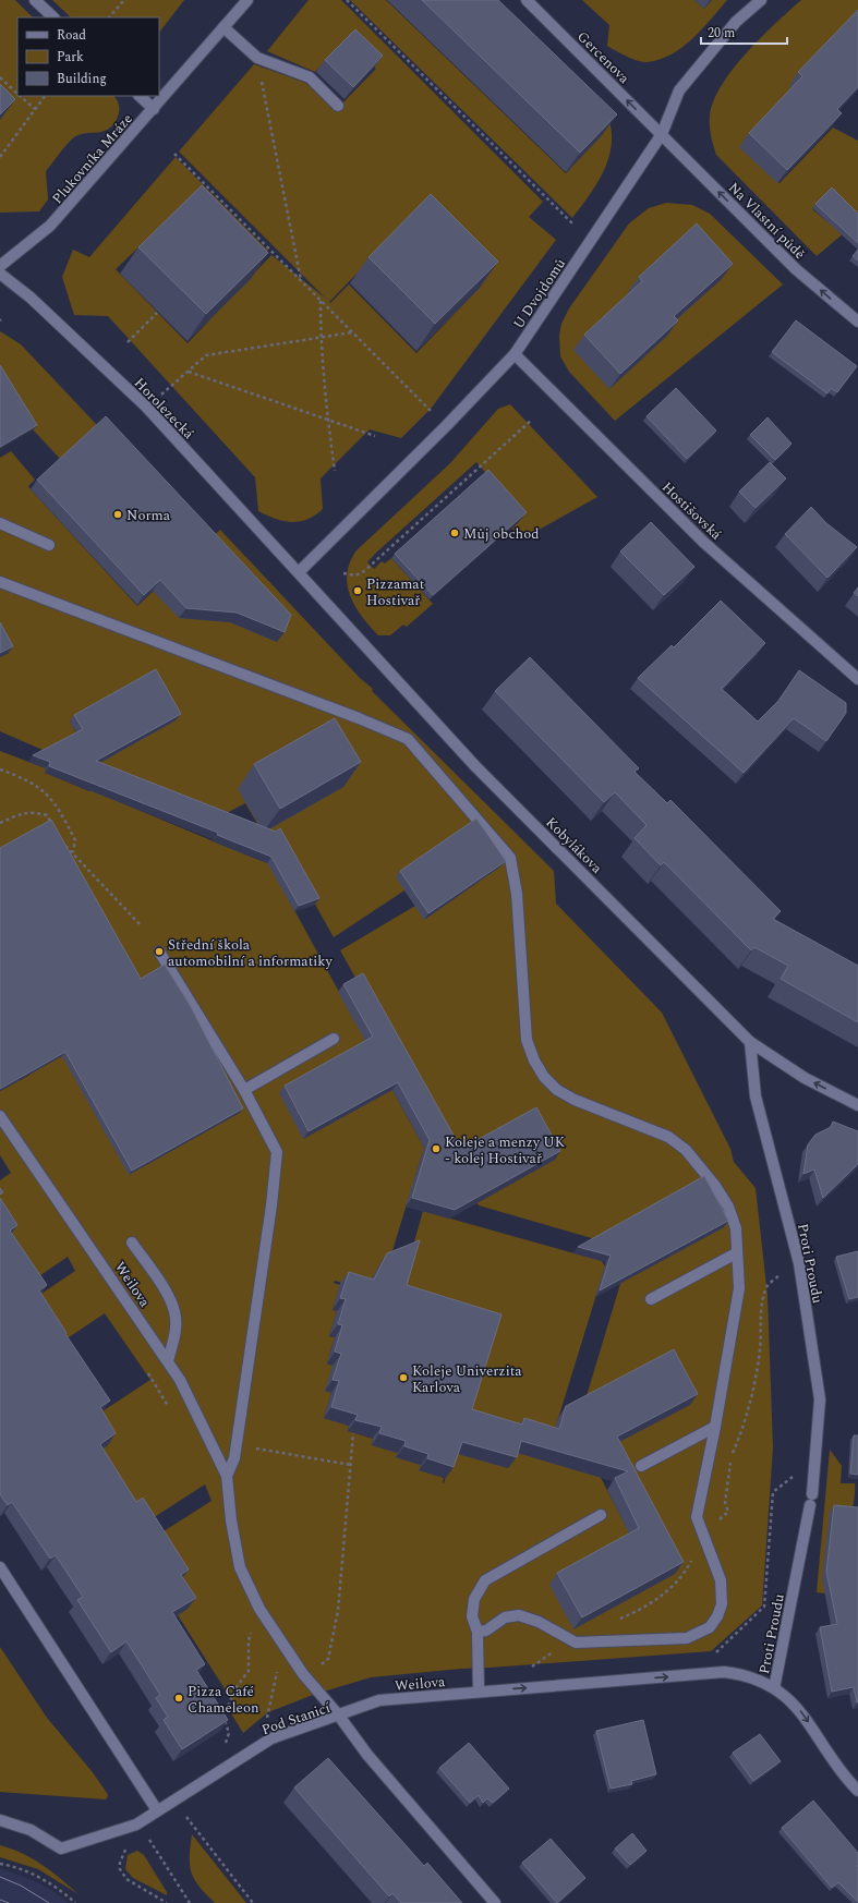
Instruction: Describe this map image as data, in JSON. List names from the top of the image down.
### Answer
{
  "streets": {
    "street": [
      "Gercenova",
      "Plukovníka Mráze",
      "Na Vlastní půdě",
      "U Dvojdomů",
      "Horolezecká",
      "Hostišovská",
      "Kobylákova",
      "Proti Proudu",
      "Weilova",
      "Pod Stanicí"
    ]
  },
  "crossings": [
    ["Gercenova", "Na Vlastní půdě"],
    ["Gercenova", "U Dvojdomů"],
    ["Na Vlastní půdě", "U Dvojdomů"],
    ["U Dvojdomů", "Horolezecká"],
    ["U Dvojdomů", "Hostišovská"],
    ["U Dvojdomů", "Kobylákova"],
    ["Horolezecká", "Kobylákova"],
    ["Kobylákova", "Proti Proudu"],
    ["Proti Proudu", "Weilova"],
    ["Weilova", "Pod Stanicí"]
  ],
  "one_way": ["Gercenova", "Na Vlastní půdě"],
  "places": [
    "Norma",
    "Můj obchod",
    "Pizzamat Hostivař",
    "Střední škola automobilní a informatiky",
    "Koleje a menzy UK - kolej Hostivař",
    "Koleje Univerzita Karlova",
    "Pizza Café Chameleon"
  ],
  "legend": ["Road", "Park", "Building"],
  "scale_bar": "20 m"
}
